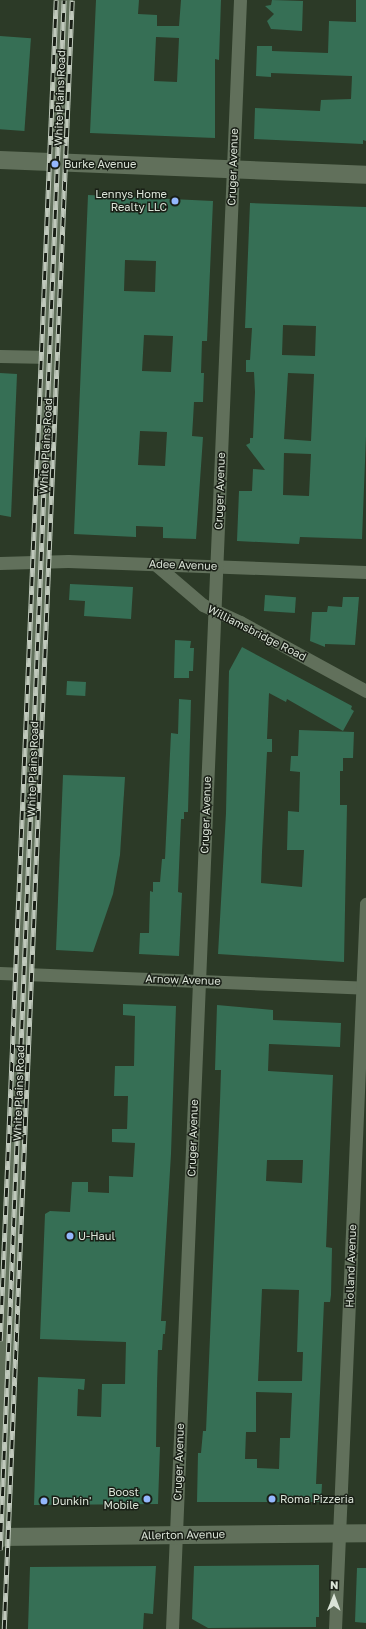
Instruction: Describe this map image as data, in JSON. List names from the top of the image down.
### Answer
{
  "streets": {
    "main road": ["White Plains Road", "Allerton Avenue"],
    "street": [
      "Cruger Avenue",
      "Adee Avenue",
      "Williamsbridge Road",
      "Arnow Avenue",
      "Holland Avenue"
    ]
  },
  "crossings": [
    ["White Plains Road", "Adee Avenue"],
    ["White Plains Road", "Arnow Avenue"],
    ["White Plains Road", "Allerton Avenue"],
    ["Cruger Avenue", "Adee Avenue"],
    ["Cruger Avenue", "Williamsbridge Road"],
    ["Cruger Avenue", "Arnow Avenue"],
    ["Cruger Avenue", "Allerton Avenue"],
    ["Adee Avenue", "Williamsbridge Road"],
    ["Arnow Avenue", "Holland Avenue"],
    ["Holland Avenue", "Allerton Avenue"]
  ],
  "places": [
    "Burke Avenue",
    "Lennys Home Realty LLC",
    "U-Haul",
    "Boost Mobile",
    "Roma Pizzeria",
    "Dunkin'"
  ],
  "north": "top"
}
